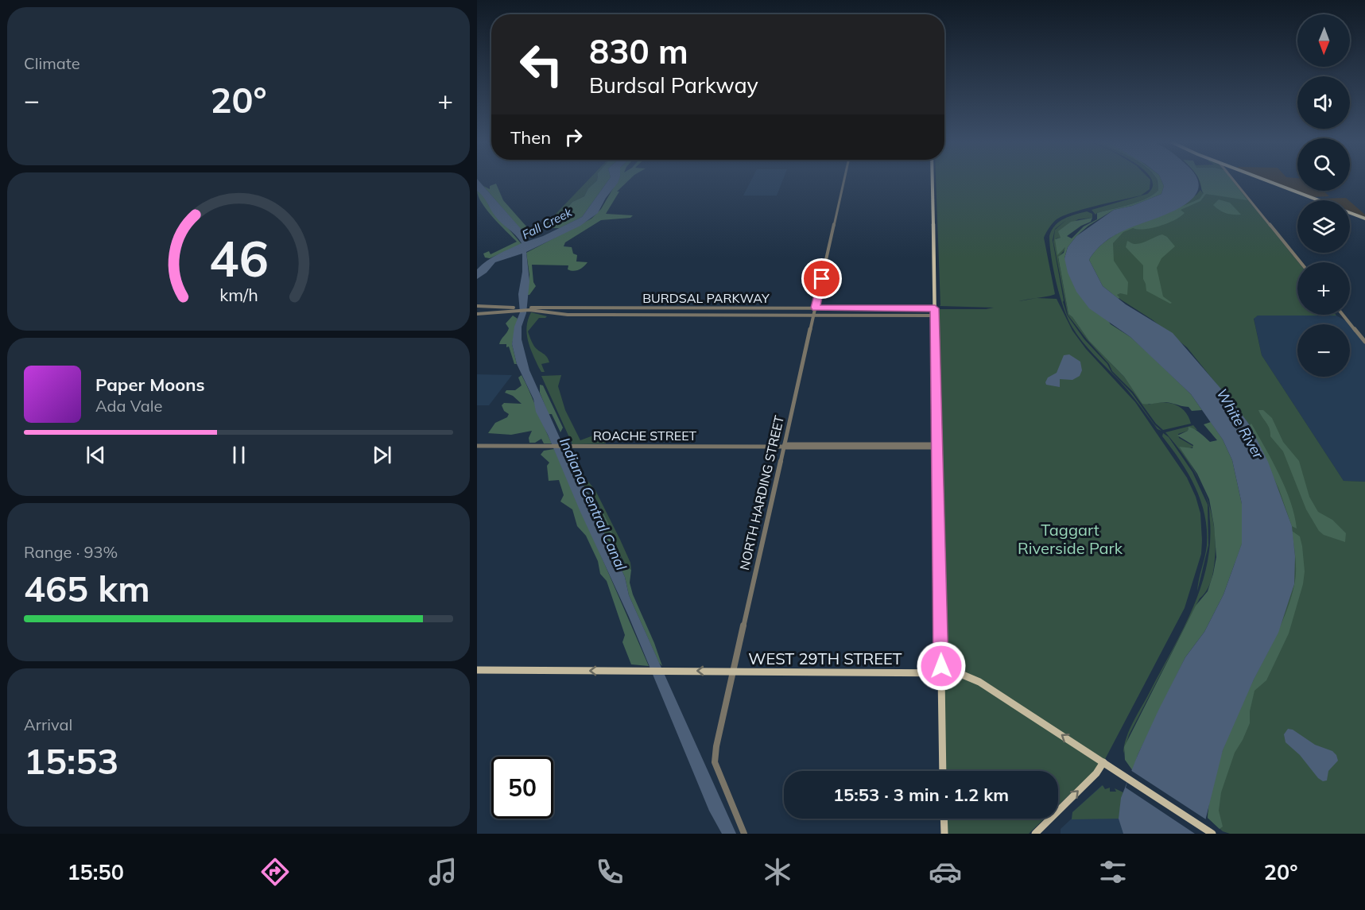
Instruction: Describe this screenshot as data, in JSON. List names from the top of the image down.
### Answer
{
  "streets": {
    "main road": ["WEST 29TH STREET"],
    "street": ["BURDSAL PARKWAY", "ROACHE STREET", "NORTH HARDING STREET"]
  },
  "crossings": [
    ["BURDSAL PARKWAY", "NORTH HARDING STREET"],
    ["ROACHE STREET", "NORTH HARDING STREET"],
    ["NORTH HARDING STREET", "WEST 29TH STREET"]
  ],
  "one_way": ["WEST 29TH STREET"],
  "water": ["Fall Creek", "White River", "Indiana Central Canal"],
  "parks": ["Taggart Riverside Park"],
  "north": "bottom",
  "page": {
    "tile": [
      "Climate",
      ["Range · 93%", "465 km"],
      ["Arrival", "15:53"]
    ],
    "map_buttons": ["+", "−"],
    "turn": ["830 m", "Burdsal Parkway"],
    "heat": ["−", "20°", "+"],
    "then": "Then",
    "song": ["Paper Moons", "Ada Vale"],
    "limit": "50",
    "trip": "15:53 · 3 min · 1.2 km",
    "tabs": ["15:50", "20°"],
    "gauge": ["46", "km/h"]
  }
}
